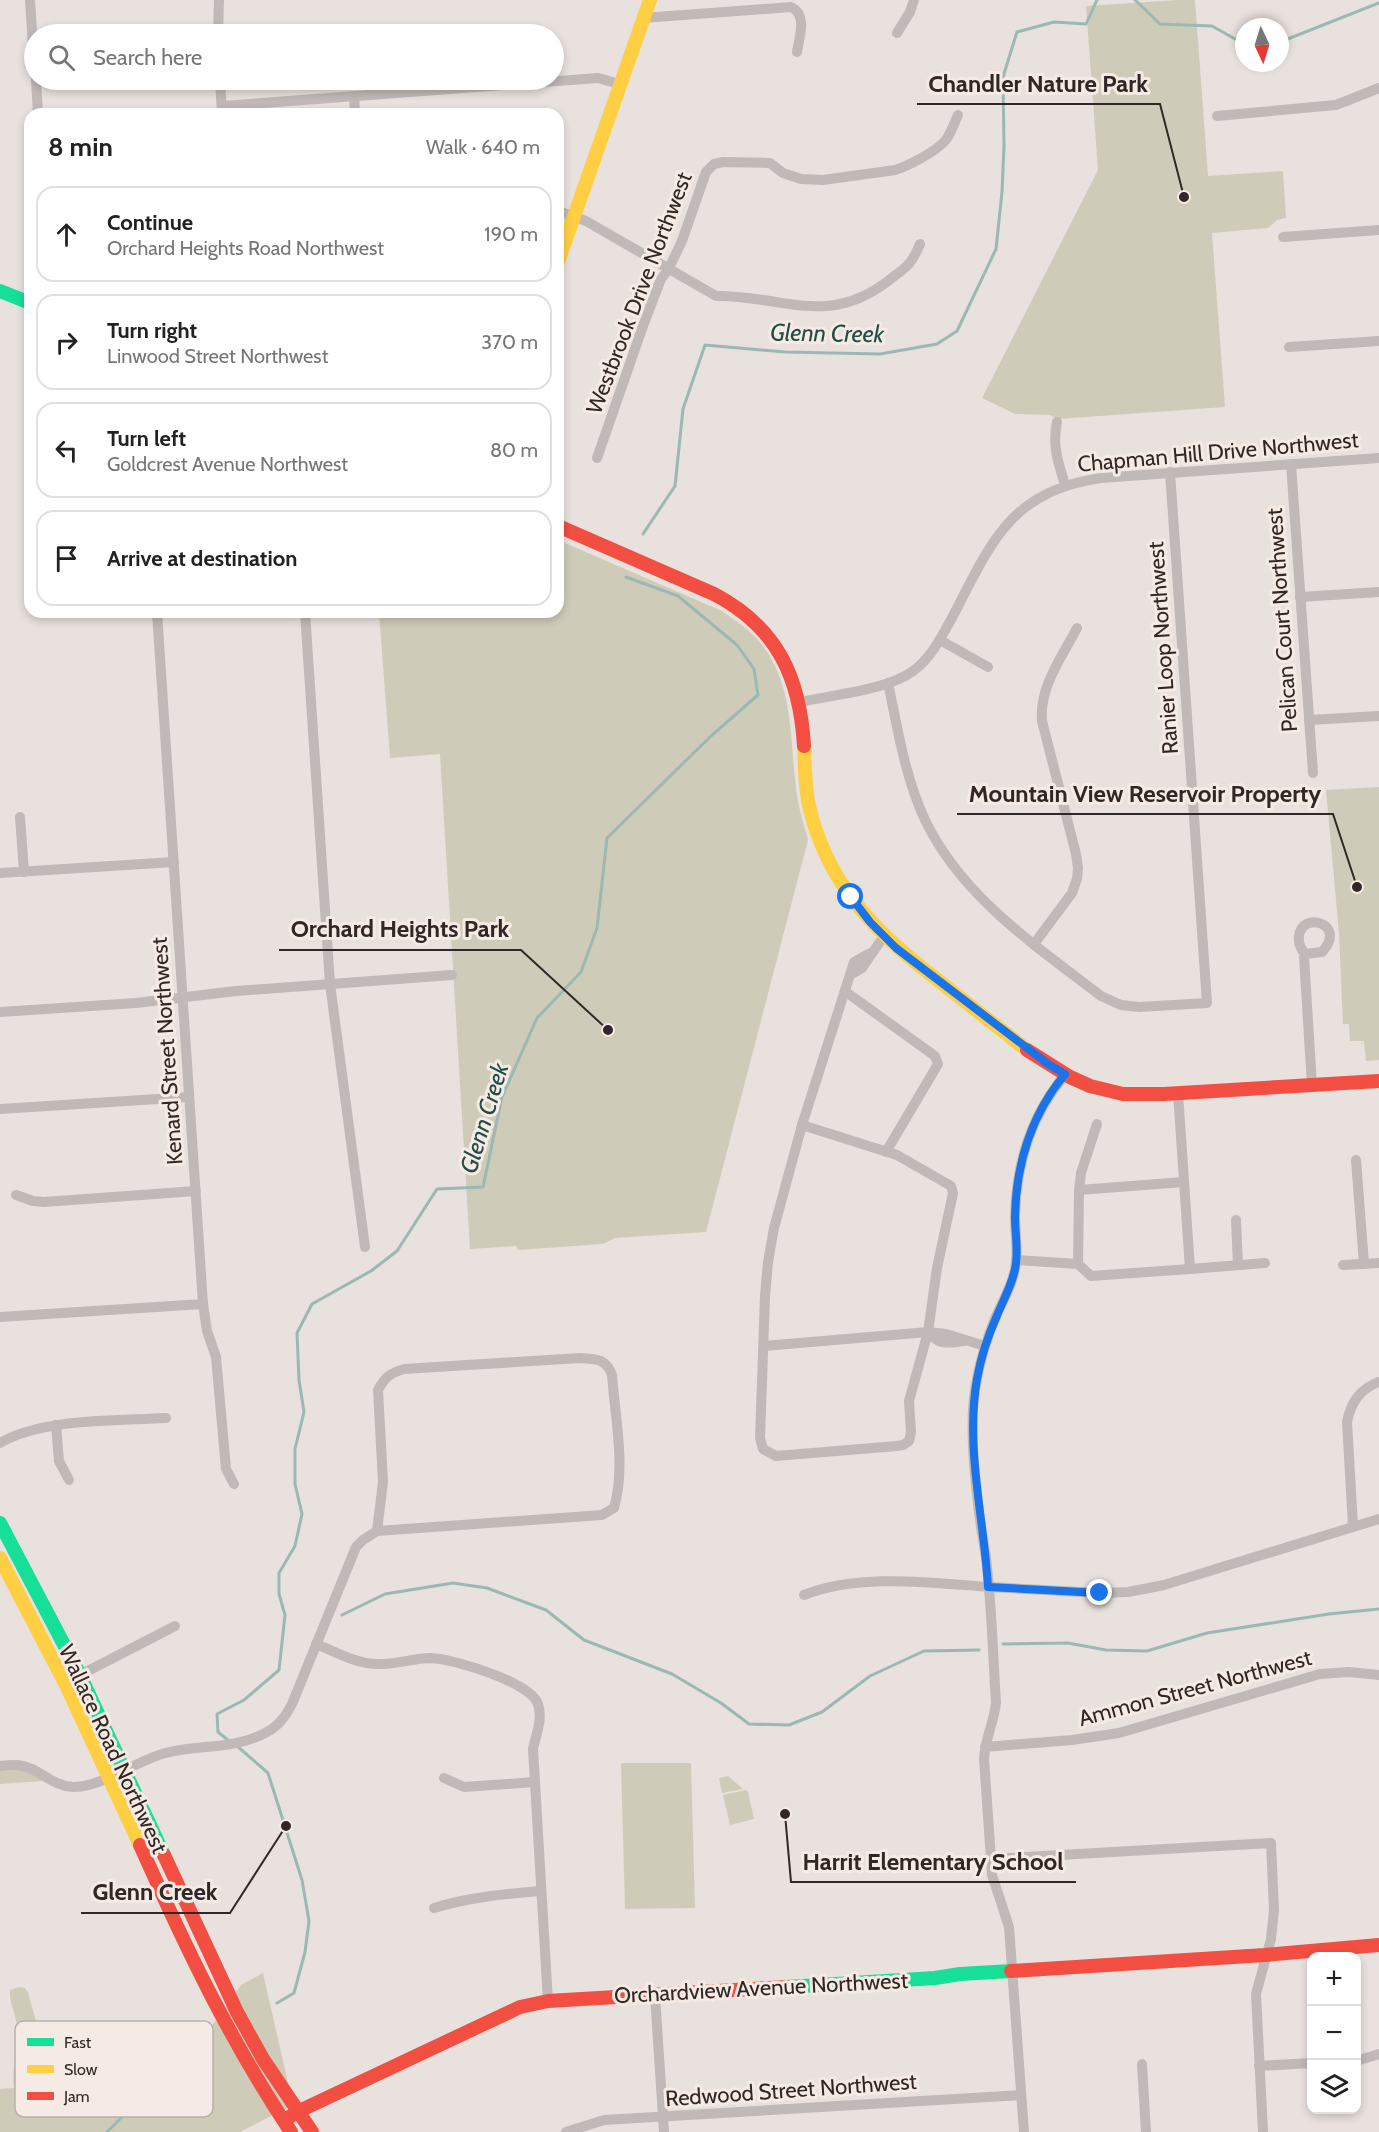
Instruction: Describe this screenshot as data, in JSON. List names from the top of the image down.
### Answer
{
  "streets": {
    "main road": ["Wallace Road Northwest", "Orchardview Avenue Northwest"],
    "street": [
      "Westbrook Drive Northwest",
      "Chapman Hill Drive Northwest",
      "Pelican Court Northwest",
      "Ranier Loop Northwest",
      "Kenard Street Northwest",
      "Ammon Street Northwest",
      "Redwood Street Northwest"
    ]
  },
  "crossings": [
    ["Chapman Hill Drive Northwest", "Pelican Court Northwest"],
    ["Chapman Hill Drive Northwest", "Ranier Loop Northwest"],
    ["Wallace Road Northwest", "Orchardview Avenue Northwest"]
  ],
  "water": ["Glenn Creek"],
  "places": [
    "Chandler Nature Park",
    "Mountain View Reservoir Property",
    "Orchard Heights Park",
    "Harrit Elementary School",
    "Glenn Creek"
  ],
  "legend": ["Fast", "Slow", "Jam"],
  "north": "bottom",
  "page": {
    "search": "Search here",
    "heading": ["8 min", "Walk · 640 m"],
    "list": [
      ["Continue", "Orchard Heights Road Northwest", "190 m"],
      ["Turn right", "Linwood Street Northwest", "370 m"],
      ["Turn left", "Goldcrest Avenue Northwest", "80 m"],
      "Arrive at destination"
    ],
    "map_buttons": ["+", "−"]
  }
}
